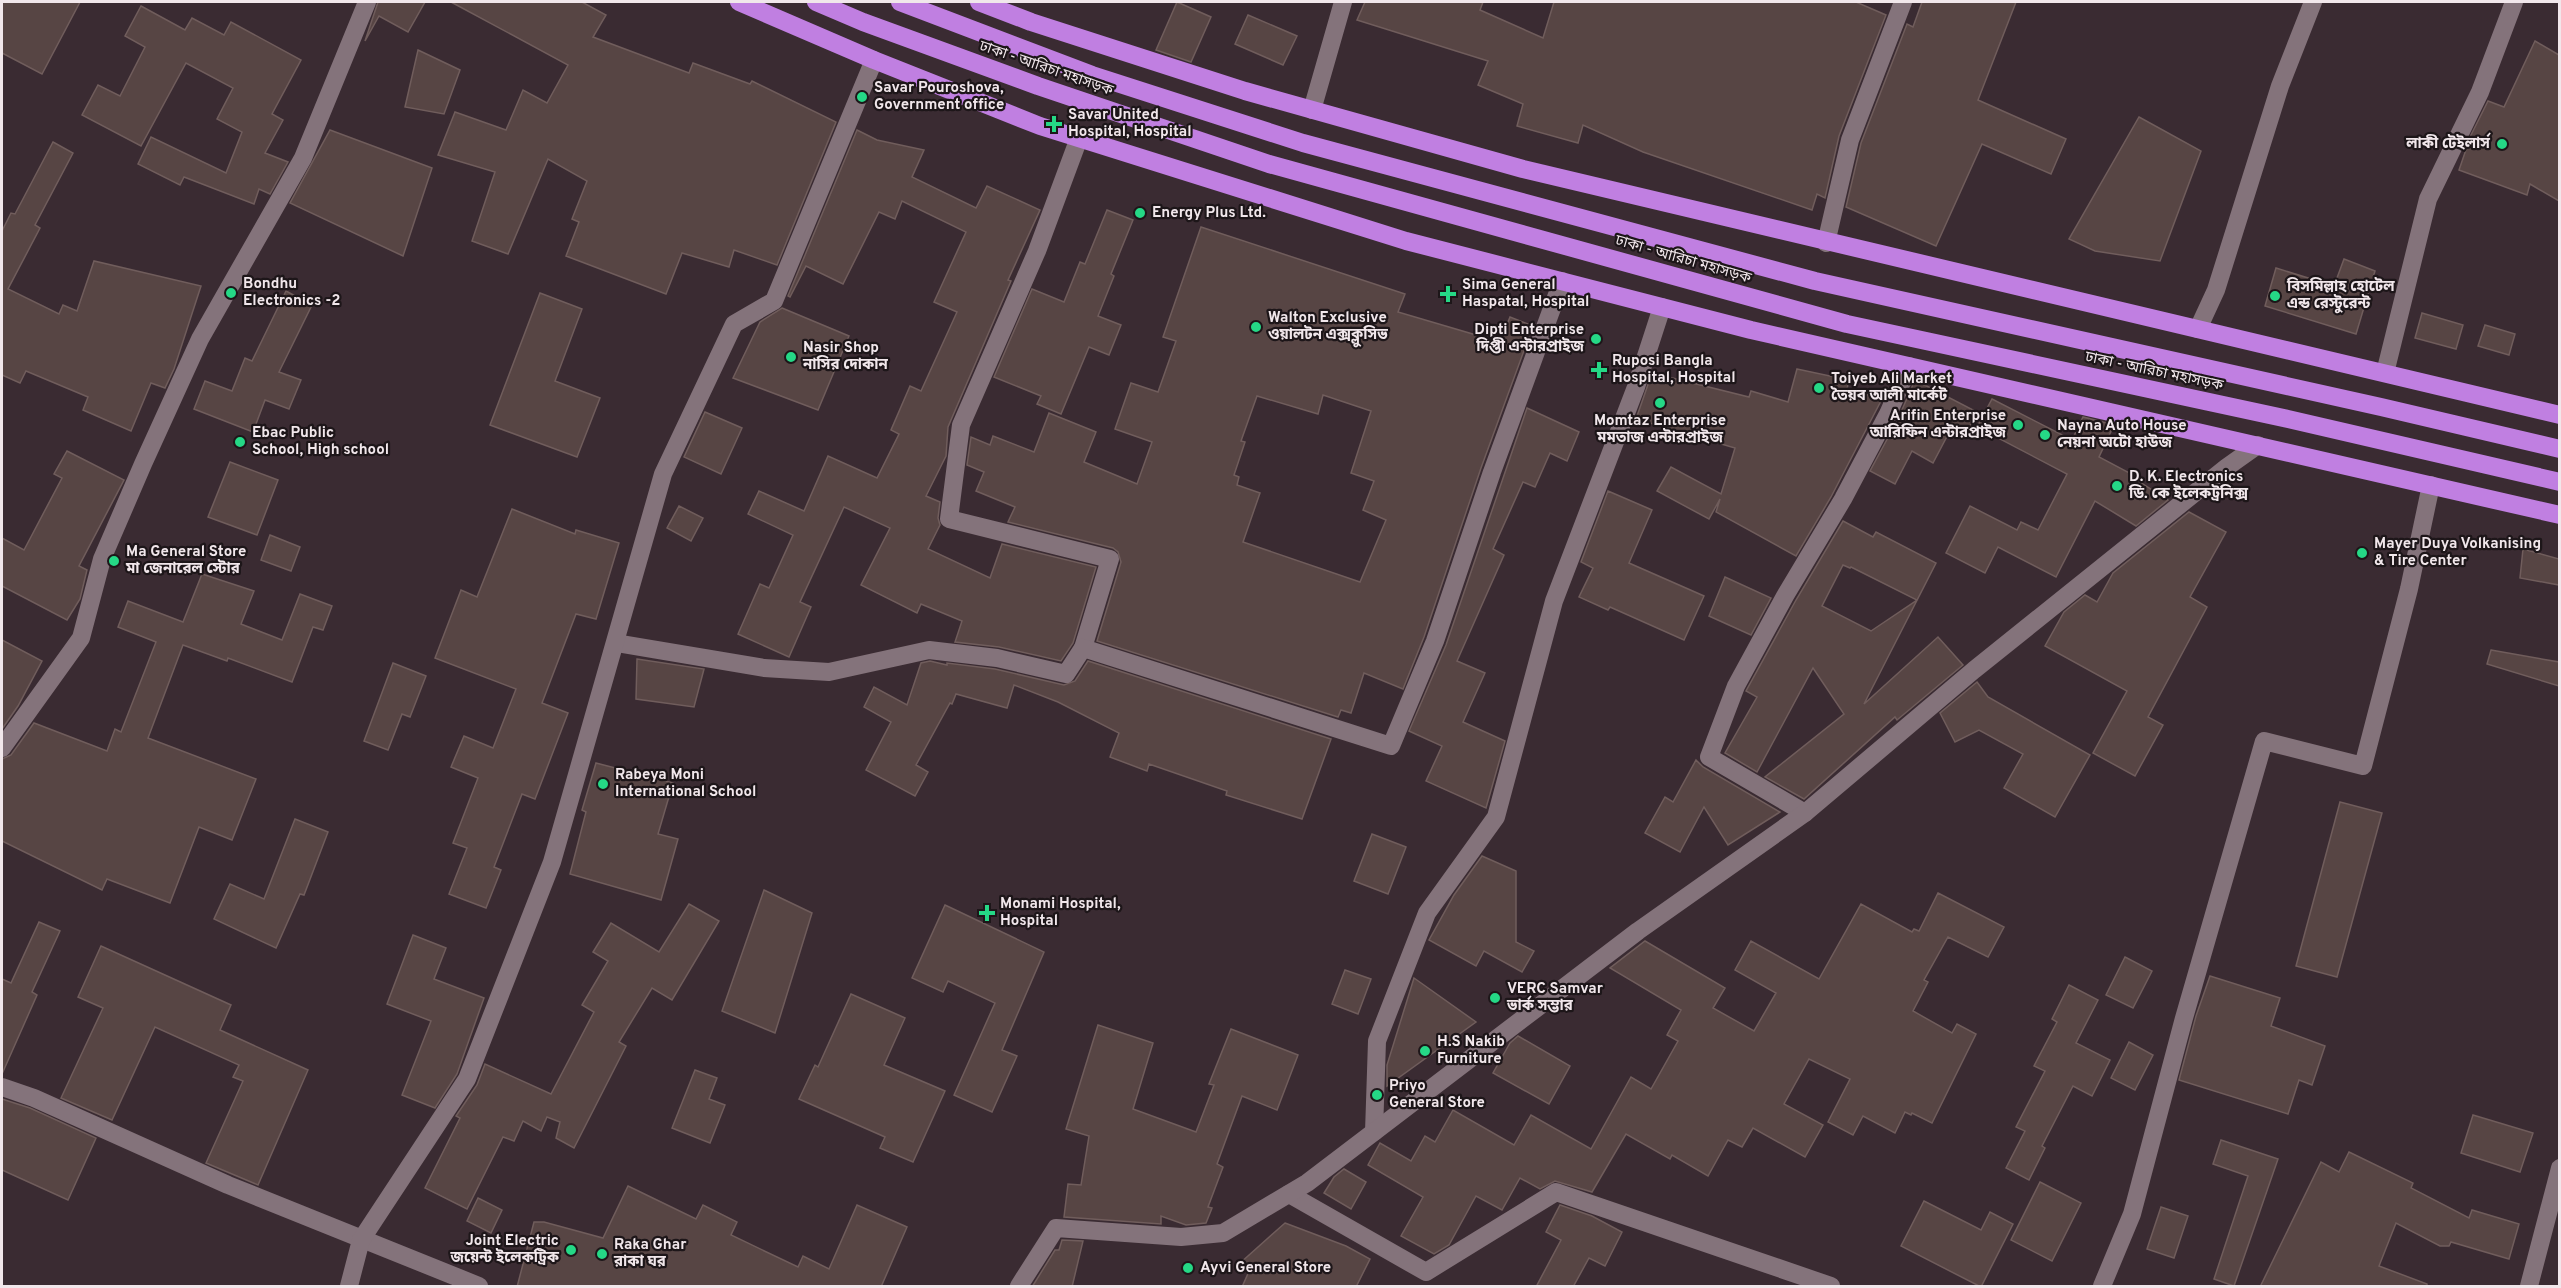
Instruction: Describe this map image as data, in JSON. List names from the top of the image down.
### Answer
{
  "streets": {
    "highway": ["ঢাকা - আরিচা মহাসড়ক"]
  },
  "places": {
    "other": [
      "Savar Pouroshova, Government office",
      "লাকী টেইলার্স",
      "Energy Plus Ltd.",
      "Bondhu Electronics -2",
      "বিসমিল্লাহ হোটেল এন্ড রেস্টুরেন্ট",
      "Walton Exclusive ওয়ালটন এক্সক্লুসিভ",
      "Dipti Enterprise দিপ্তী এন্টারপ্রাইজ",
      "Nasir Shop নাসির দোকান",
      "Toiyeb Ali Market তৈয়ব আলী মার্কেট",
      "Momtaz Enterprise মমতাজ এন্টারপ্রাইজ",
      "Arifin Enterprise আরিফিন এন্টারপ্রাইজ",
      "Nayna Auto House নেয়না অটো হাউজ",
      "Ebac Public School, High school",
      "D. K. Electronics ডি. কে ইলেকট্রনিক্স",
      "Mayer Duya Volkanising & Tire Center",
      "Ma General Store মা জেনারেল স্টোর",
      "Rabeya Moni International School",
      "VERC Samvar ভার্ক সম্ভার",
      "H.S Nakib Furniture",
      "Priyo General Store",
      "Joint Electric জয়েন্ট ইলেকট্রিক",
      "Raka Ghar রাকা ঘর",
      "Ayvi General Store"
    ],
    "health": [
      "Savar United Hospital, Hospital",
      "Sima General Haspatal, Hospital",
      "Ruposi Bangla Hospital, Hospital",
      "Monami Hospital, Hospital"
    ]
  }
}
